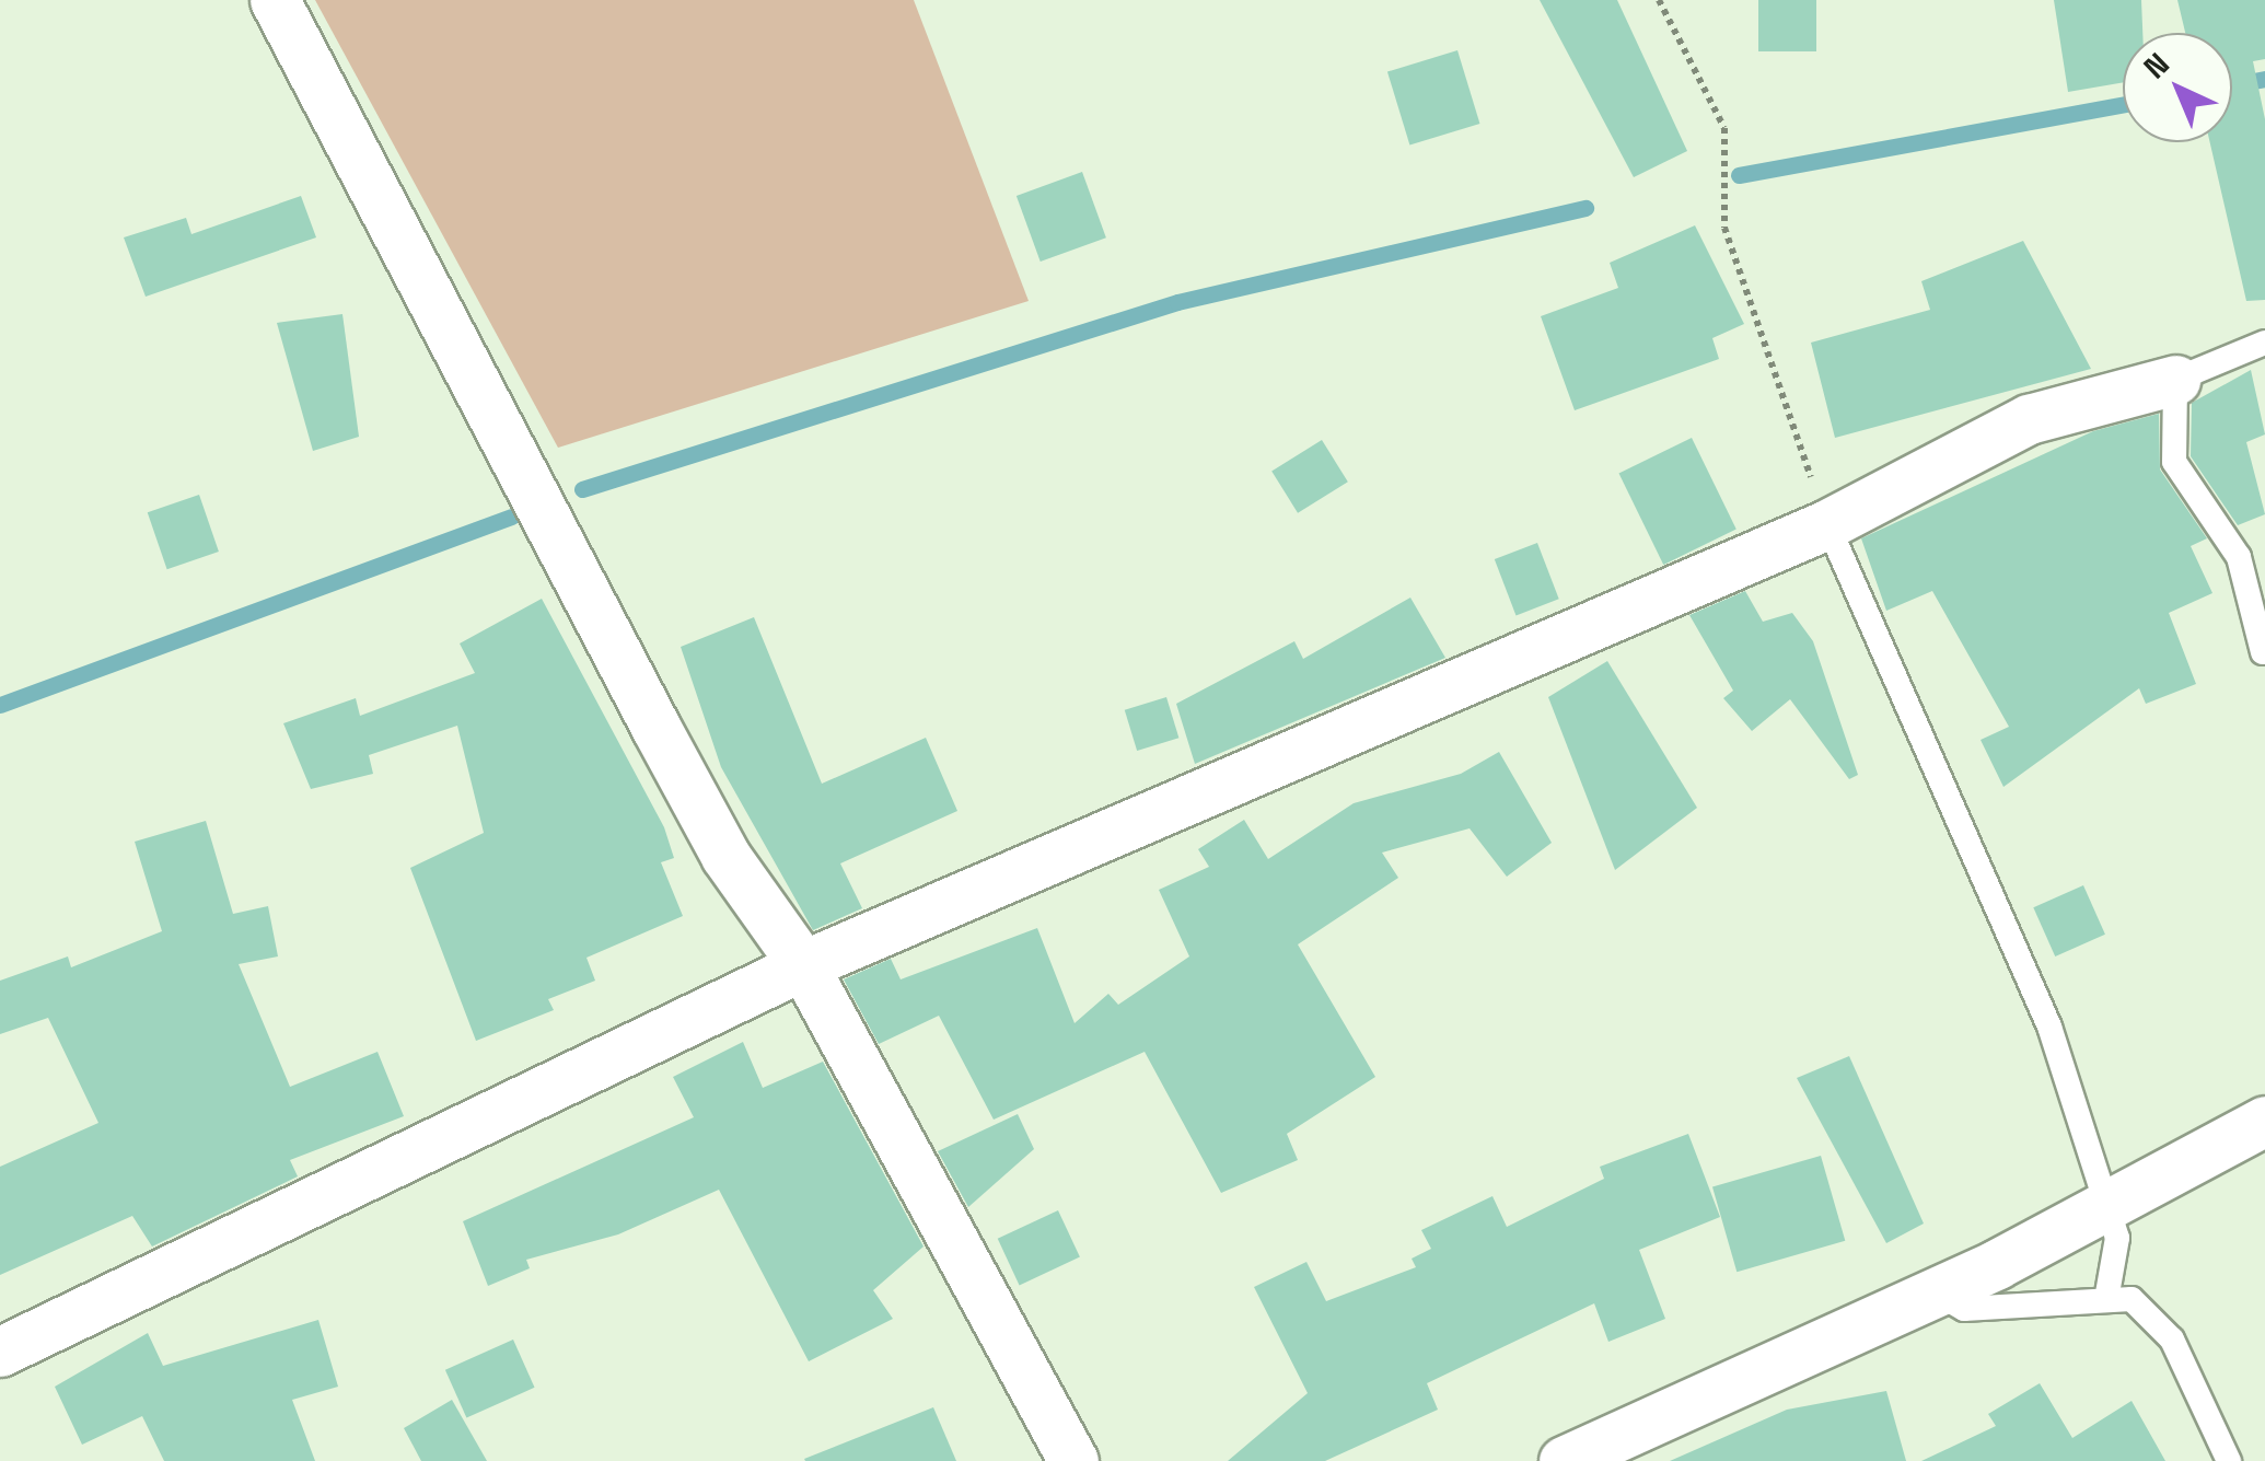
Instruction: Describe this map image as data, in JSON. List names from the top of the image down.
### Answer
{
  "north": "top left"
}
